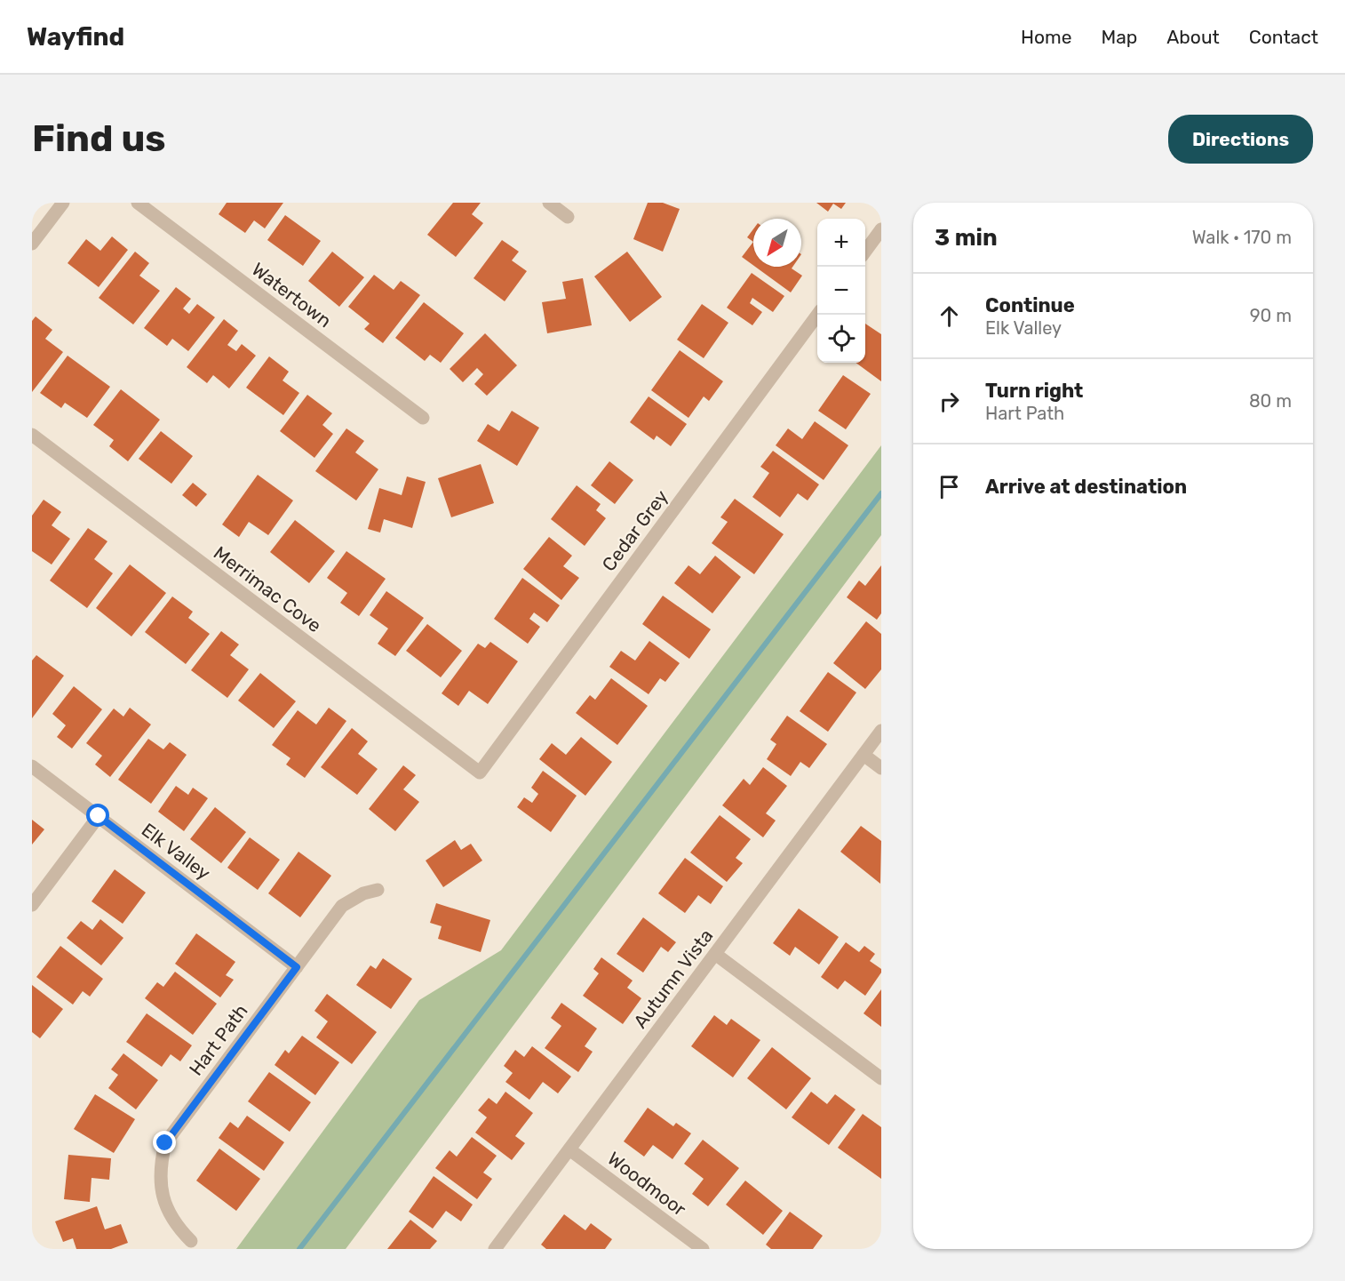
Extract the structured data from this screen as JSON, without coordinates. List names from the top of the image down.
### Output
{
  "streets": {
    "street": [
      "Watertown",
      "Cedar Grey",
      "Merrimac Cove",
      "Elk Valley",
      "Autumn Vista",
      "Hart Path",
      "Woodmoor"
    ]
  },
  "crossings": [
    ["Cedar Grey", "Merrimac Cove"],
    ["Elk Valley", "Hart Path"],
    ["Autumn Vista", "Woodmoor"]
  ],
  "north": "bottom left",
  "page": {
    "header": "Wayfind",
    "nav": [
      "Home",
      "Map",
      "About",
      "Contact"
    ],
    "buttons": "Directions",
    "title": "Find us",
    "heading": ["3 min", "Walk · 170 m"],
    "map_buttons": ["+", "−"],
    "list": [
      ["Continue", "Elk Valley", "90 m"],
      ["Turn right", "Hart Path", "80 m"],
      "Arrive at destination"
    ]
  }
}
